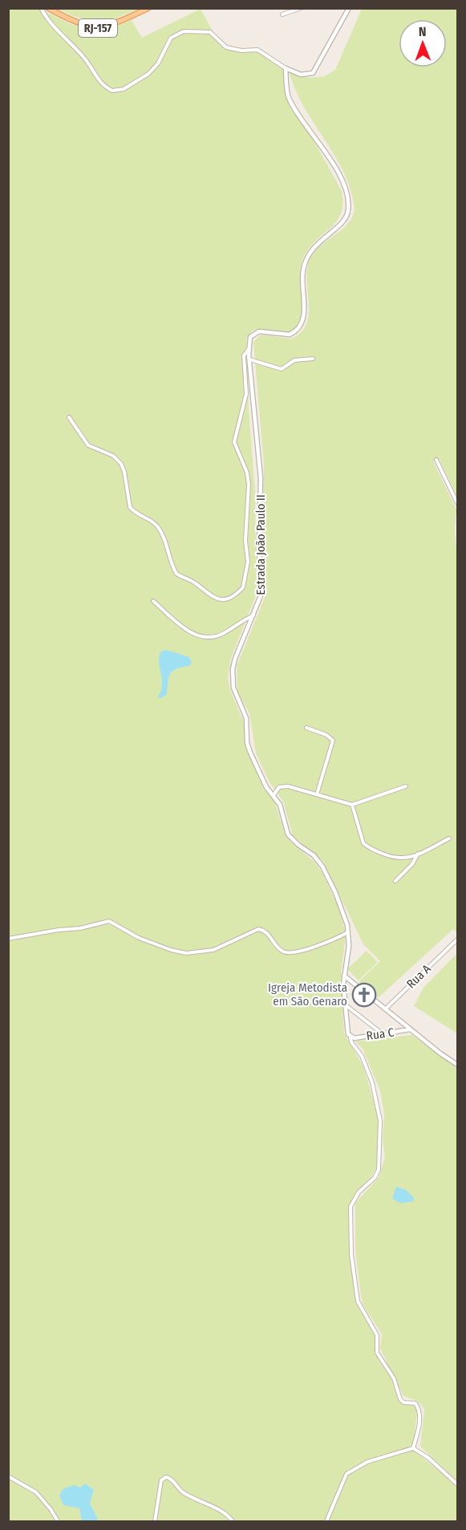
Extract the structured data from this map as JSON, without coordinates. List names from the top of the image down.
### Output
{
  "streets": {
    "main road": ["RJ-157"],
    "street": ["Estrada João Paulo II", "Rua A", "Rua C"]
  },
  "crossings": [
    ["Estrada João Paulo II", "Rua C"]
  ],
  "places": {
    "church": ["Igreja Metodista em São Genaro"]
  },
  "north": "top"
}
